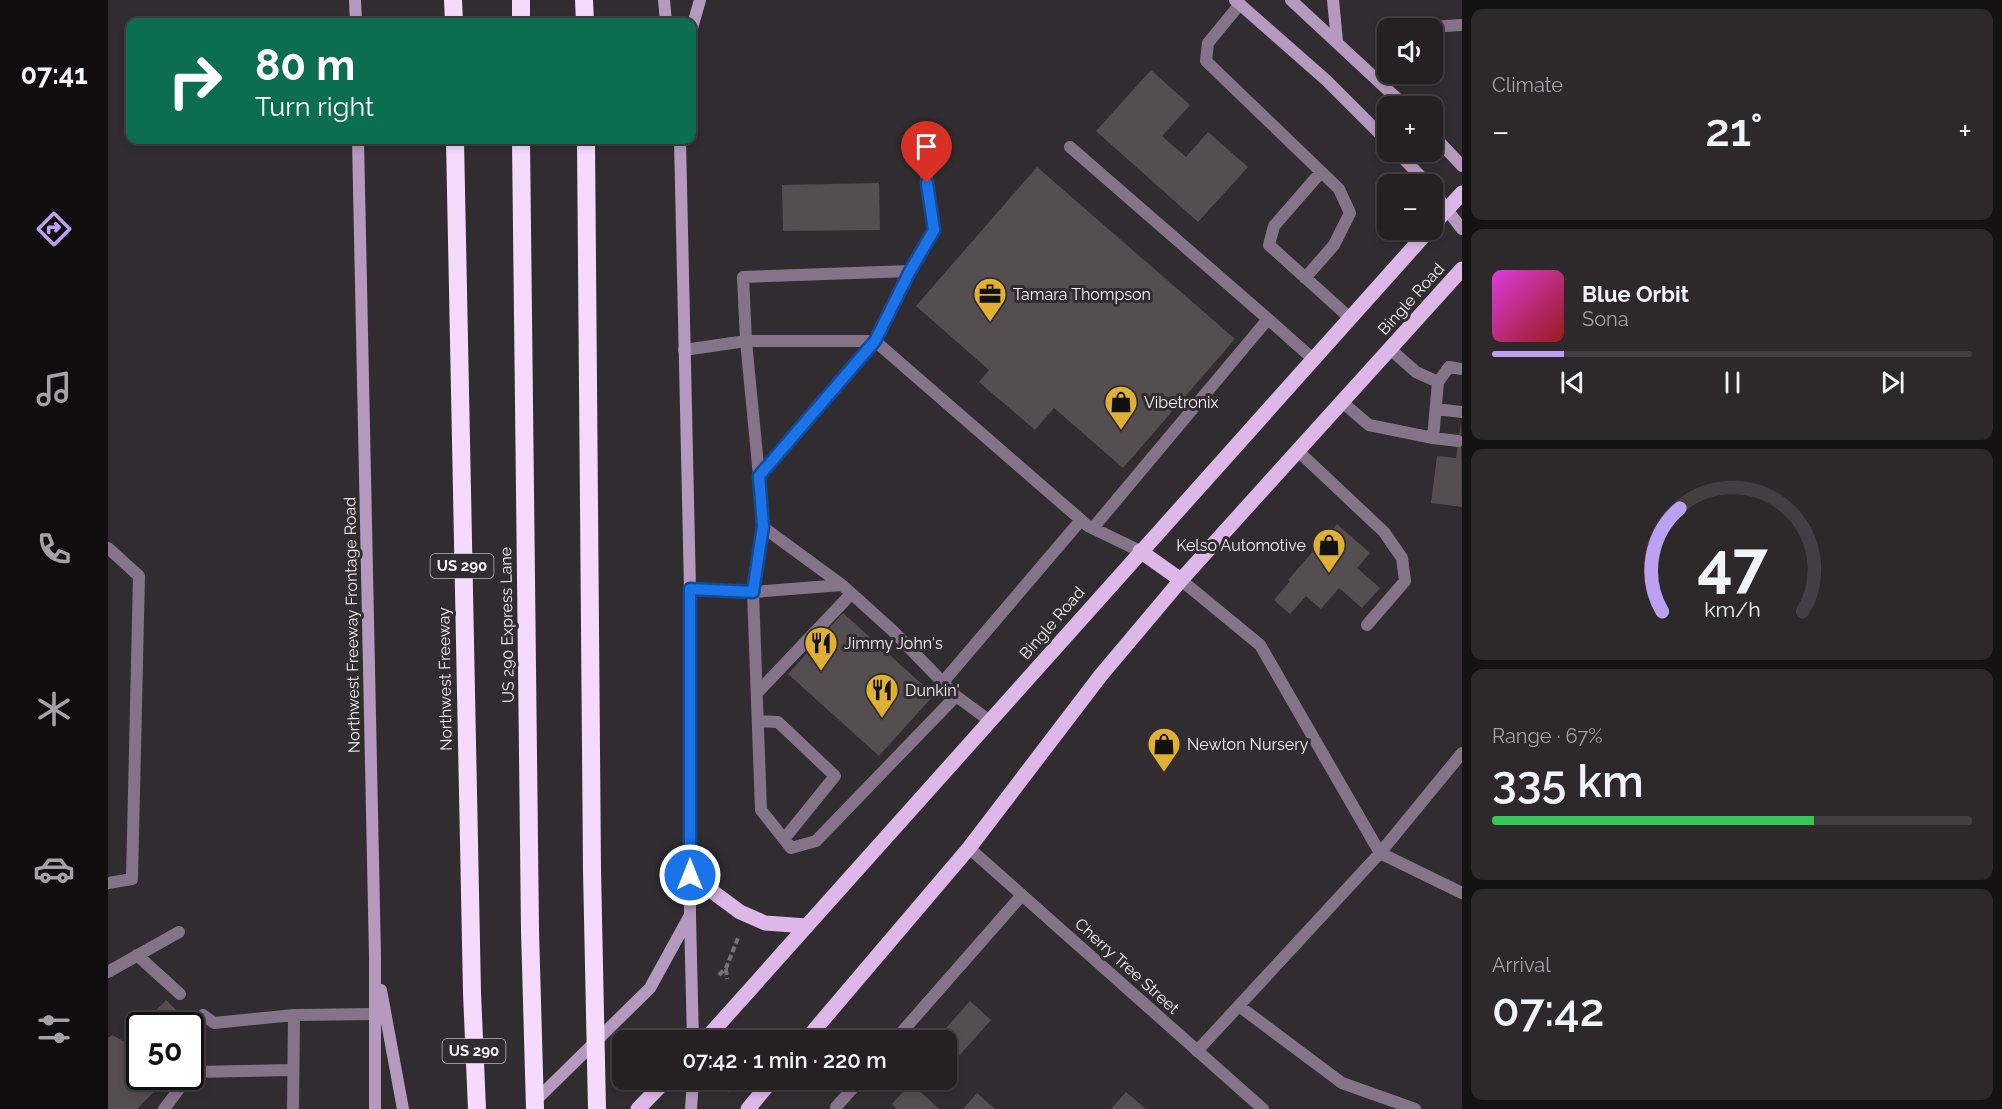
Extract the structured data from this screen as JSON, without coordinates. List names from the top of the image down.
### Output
{
  "streets": {
    "highway": ["US 290", "US 290 Express Lane", "Northwest Freeway"],
    "main road": ["Bingle Road", "Northwest Freeway Frontage Road"],
    "street": ["Cherry Tree Street"]
  },
  "crossings": [
    ["Bingle Road", "Cherry Tree Street"]
  ],
  "places": {
    "office": ["Tamara Thompson"],
    "shop": ["Vibetronix", "Kelso Automotive", "Newton Nursery"],
    "restaurant": ["Jimmy John's", "Dunkin'"]
  },
  "page": {
    "tabs": "07:41",
    "tile": [
      "Climate",
      ["Range · 67%", "335 km"],
      ["Arrival", "07:42"]
    ],
    "map_buttons": ["+", "−"],
    "turn": ["80 m", "Turn right"],
    "heat": ["−", "21°", "+"],
    "song": ["Blue Orbit", "Sona"],
    "limit": "50",
    "trip": "07:42 · 1 min · 220 m",
    "gauge": ["47", "km/h"]
  }
}
